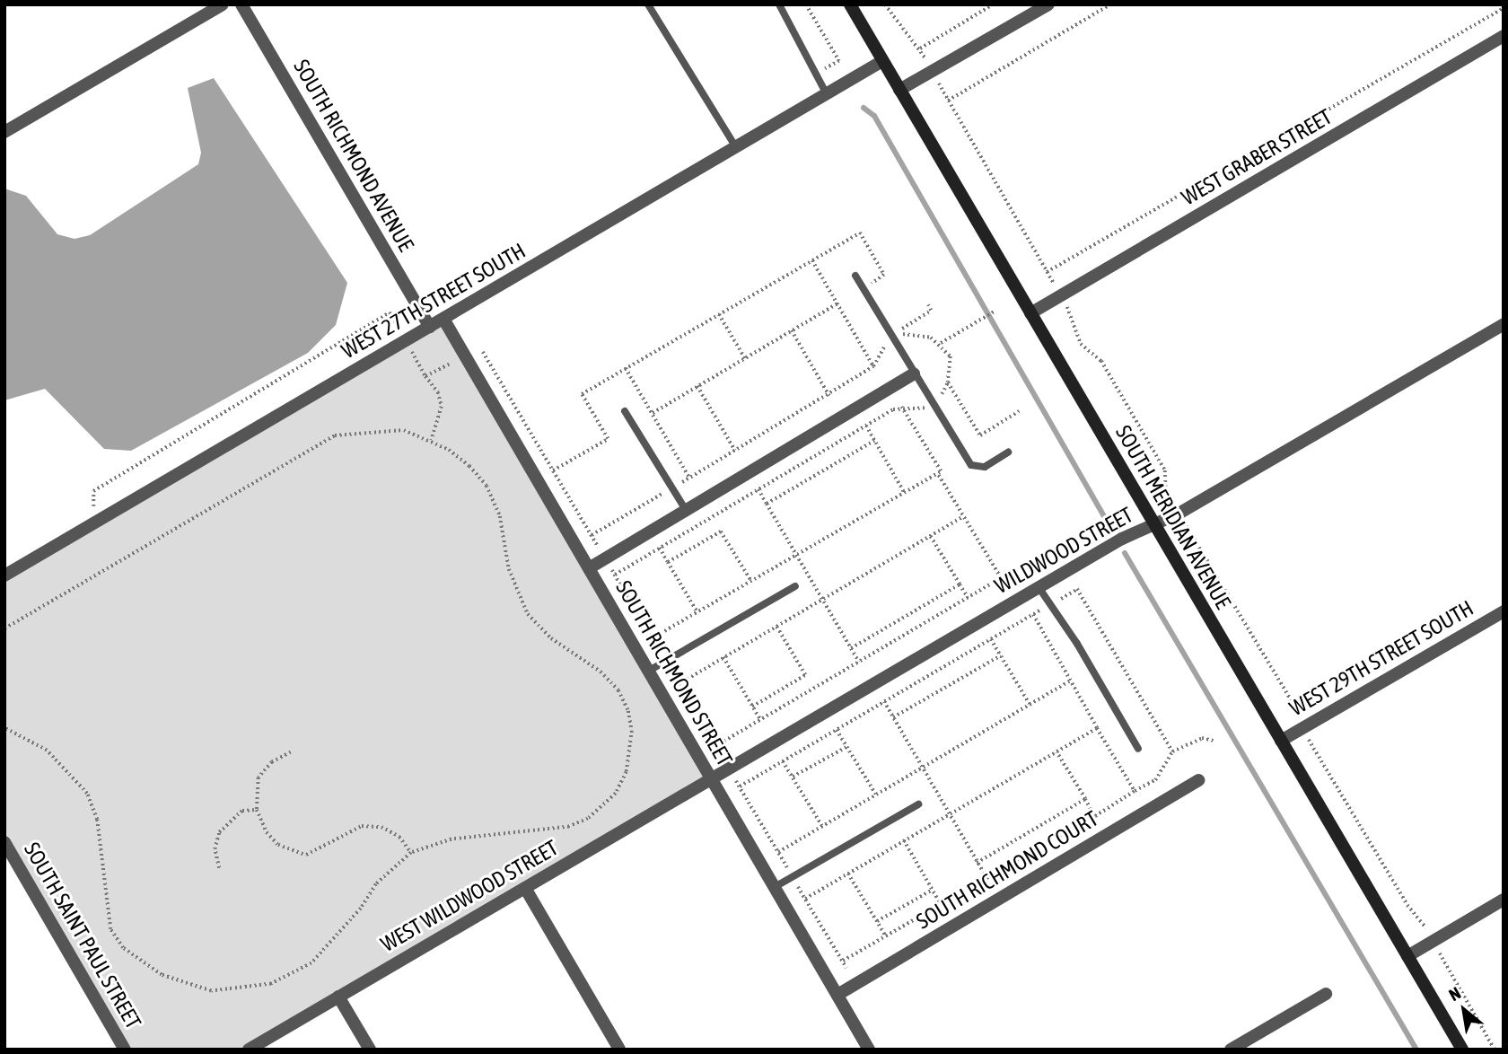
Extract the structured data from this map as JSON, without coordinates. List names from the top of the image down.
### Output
{
  "streets": {
    "main road": ["SOUTH MERIDIAN AVENUE"],
    "street": [
      "SOUTH RICHMOND AVENUE",
      "WEST GRABER STREET",
      "WEST 27TH STREET SOUTH",
      "WILDWOOD STREET",
      "WEST 29TH STREET SOUTH",
      "SOUTH RICHMOND STREET",
      "SOUTH RICHMOND COURT",
      "WEST WILDWOOD STREET",
      "SOUTH SAINT PAUL STREET"
    ]
  },
  "crossings": [
    ["SOUTH RICHMOND AVENUE", "WEST 27TH STREET SOUTH"],
    ["WEST GRABER STREET", "SOUTH MERIDIAN AVENUE"],
    ["WEST 27TH STREET SOUTH", "SOUTH MERIDIAN AVENUE"],
    ["WEST 27TH STREET SOUTH", "SOUTH RICHMOND STREET"],
    ["SOUTH MERIDIAN AVENUE", "WILDWOOD STREET"],
    ["SOUTH MERIDIAN AVENUE", "WEST 29TH STREET SOUTH"],
    ["WILDWOOD STREET", "SOUTH RICHMOND STREET"],
    ["WILDWOOD STREET", "WEST WILDWOOD STREET"],
    ["SOUTH RICHMOND STREET", "SOUTH RICHMOND COURT"],
    ["SOUTH RICHMOND STREET", "WEST WILDWOOD STREET"]
  ],
  "north": "top left"
}
